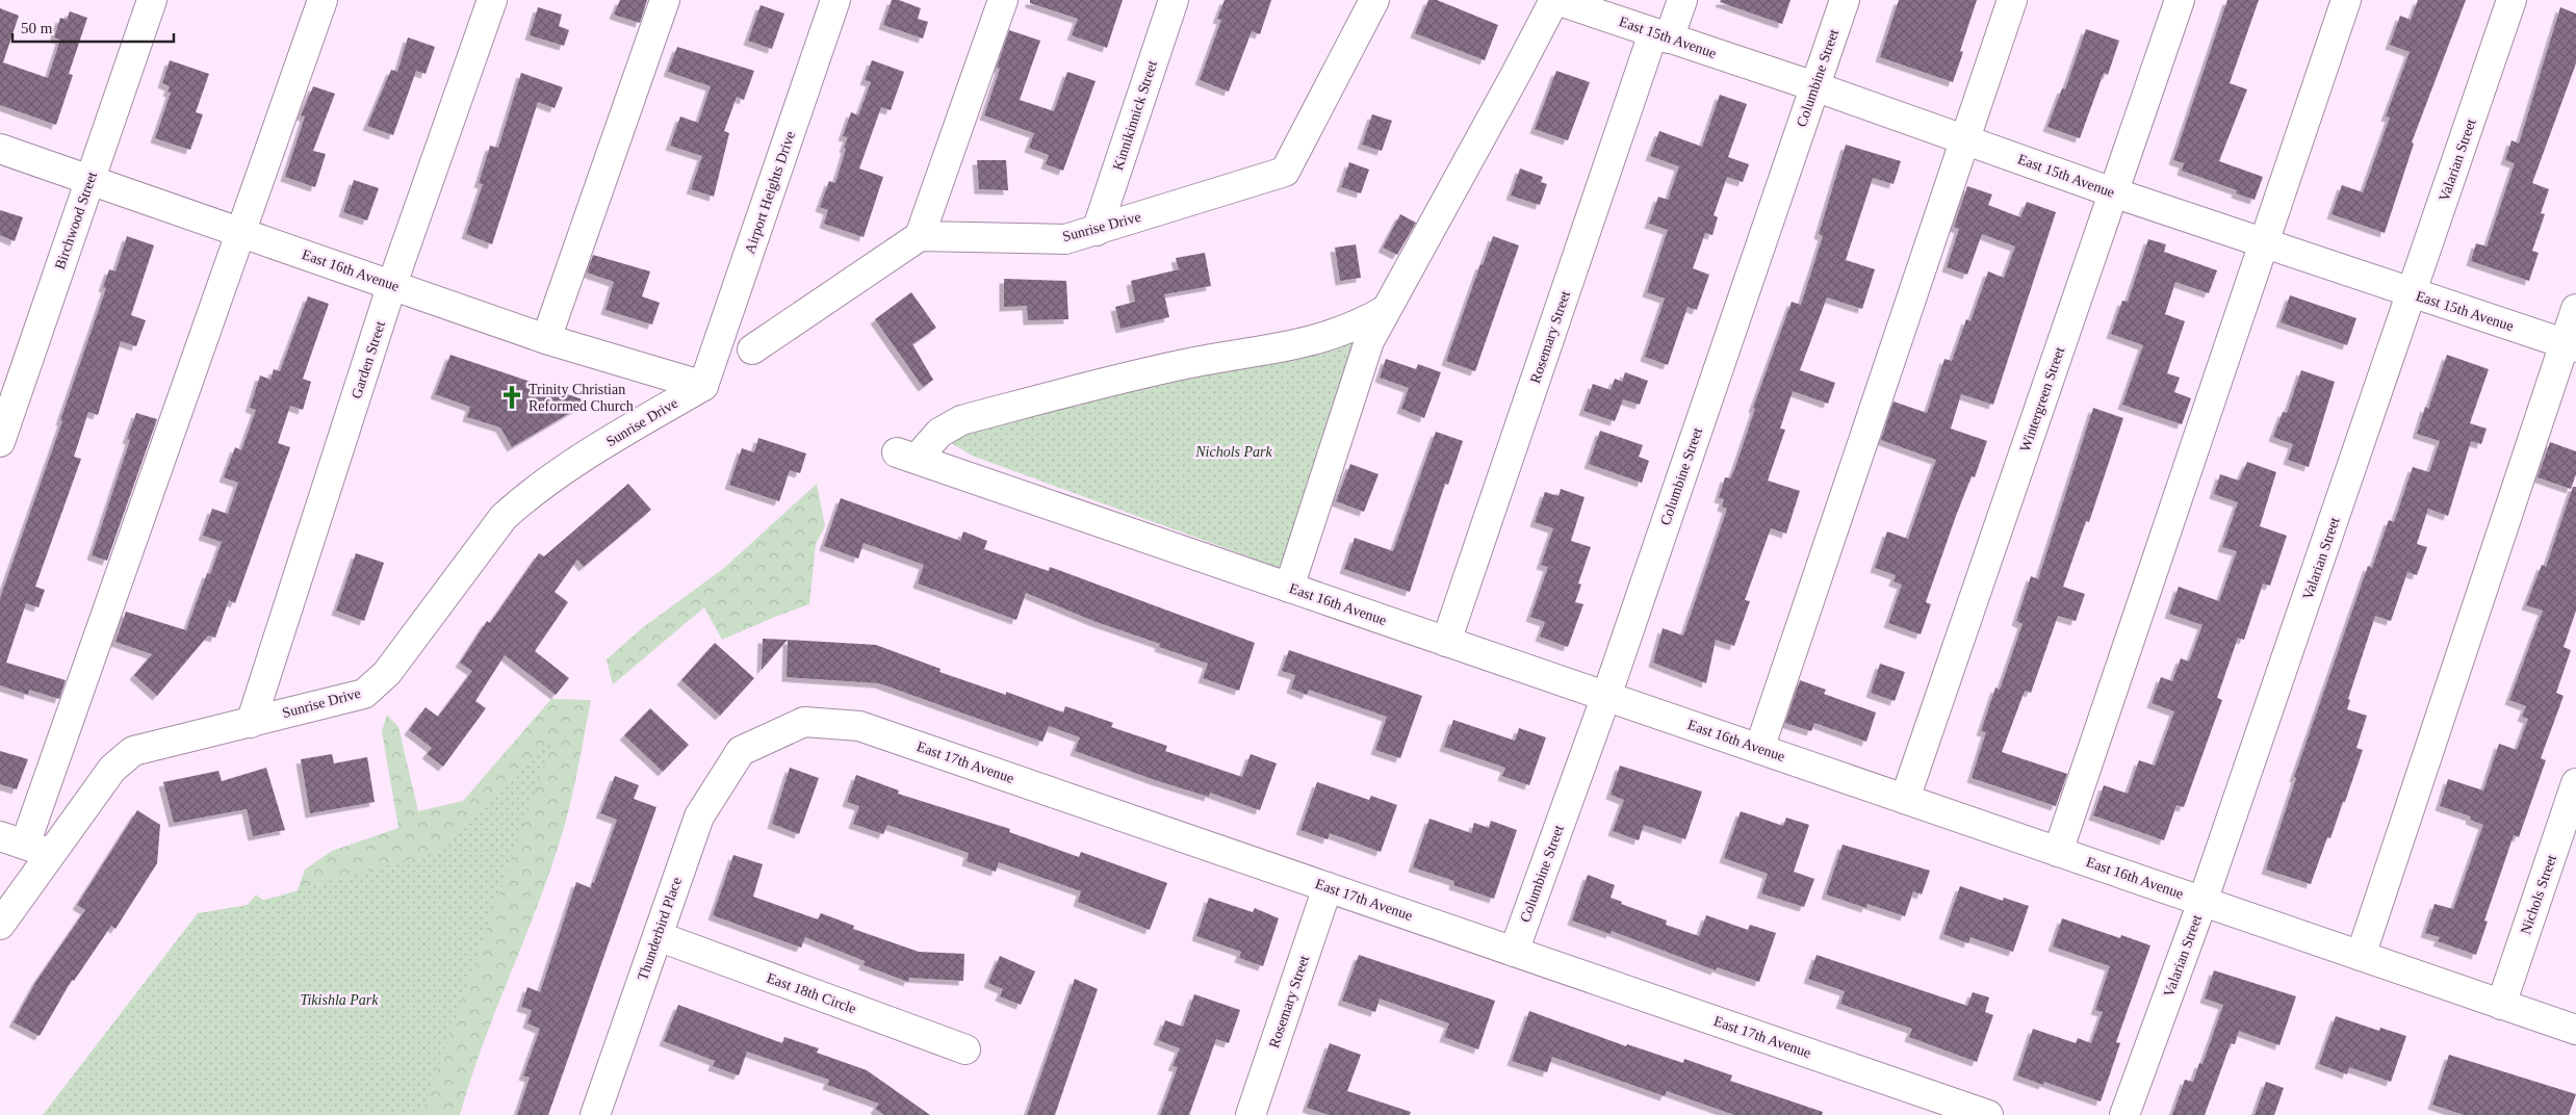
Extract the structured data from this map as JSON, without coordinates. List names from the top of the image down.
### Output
{
  "streets": {
    "street": [
      "East 15th Avenue",
      "Columbine Street",
      "Kinnikinnick Street",
      "Valarian Street",
      "Airport Heights Drive",
      "Birchwood Street",
      "Sunrise Drive",
      "East 16th Avenue",
      "Rosemary Street",
      "Garden Street",
      "Wintergreen Street",
      "East 17th Avenue",
      "Nichols Street",
      "Thunderbird Place",
      "East 18th Circle"
    ]
  },
  "crossings": [
    ["East 15th Avenue", "Columbine Street"],
    ["East 15th Avenue", "Valarian Street"],
    ["East 15th Avenue", "Rosemary Street"],
    ["East 15th Avenue", "Wintergreen Street"],
    ["Columbine Street", "East 16th Avenue"],
    ["Columbine Street", "East 17th Avenue"],
    ["Kinnikinnick Street", "Sunrise Drive"],
    ["Valarian Street", "East 16th Avenue"],
    ["Airport Heights Drive", "Sunrise Drive"],
    ["Airport Heights Drive", "East 16th Avenue"],
    ["Birchwood Street", "East 16th Avenue"],
    ["Sunrise Drive", "East 16th Avenue"],
    ["Sunrise Drive", "Garden Street"],
    ["East 16th Avenue", "Rosemary Street"],
    ["East 16th Avenue", "Garden Street"],
    ["East 16th Avenue", "Wintergreen Street"],
    ["East 16th Avenue", "Nichols Street"],
    ["Rosemary Street", "East 17th Avenue"],
    ["East 17th Avenue", "Thunderbird Place"],
    ["Thunderbird Place", "East 18th Circle"]
  ],
  "parks": ["Nichols Park", "Tikishla Park"],
  "places": {
    "church": ["Trinity Christian Reformed Church"]
  },
  "scale_bar": "50 m"
}
